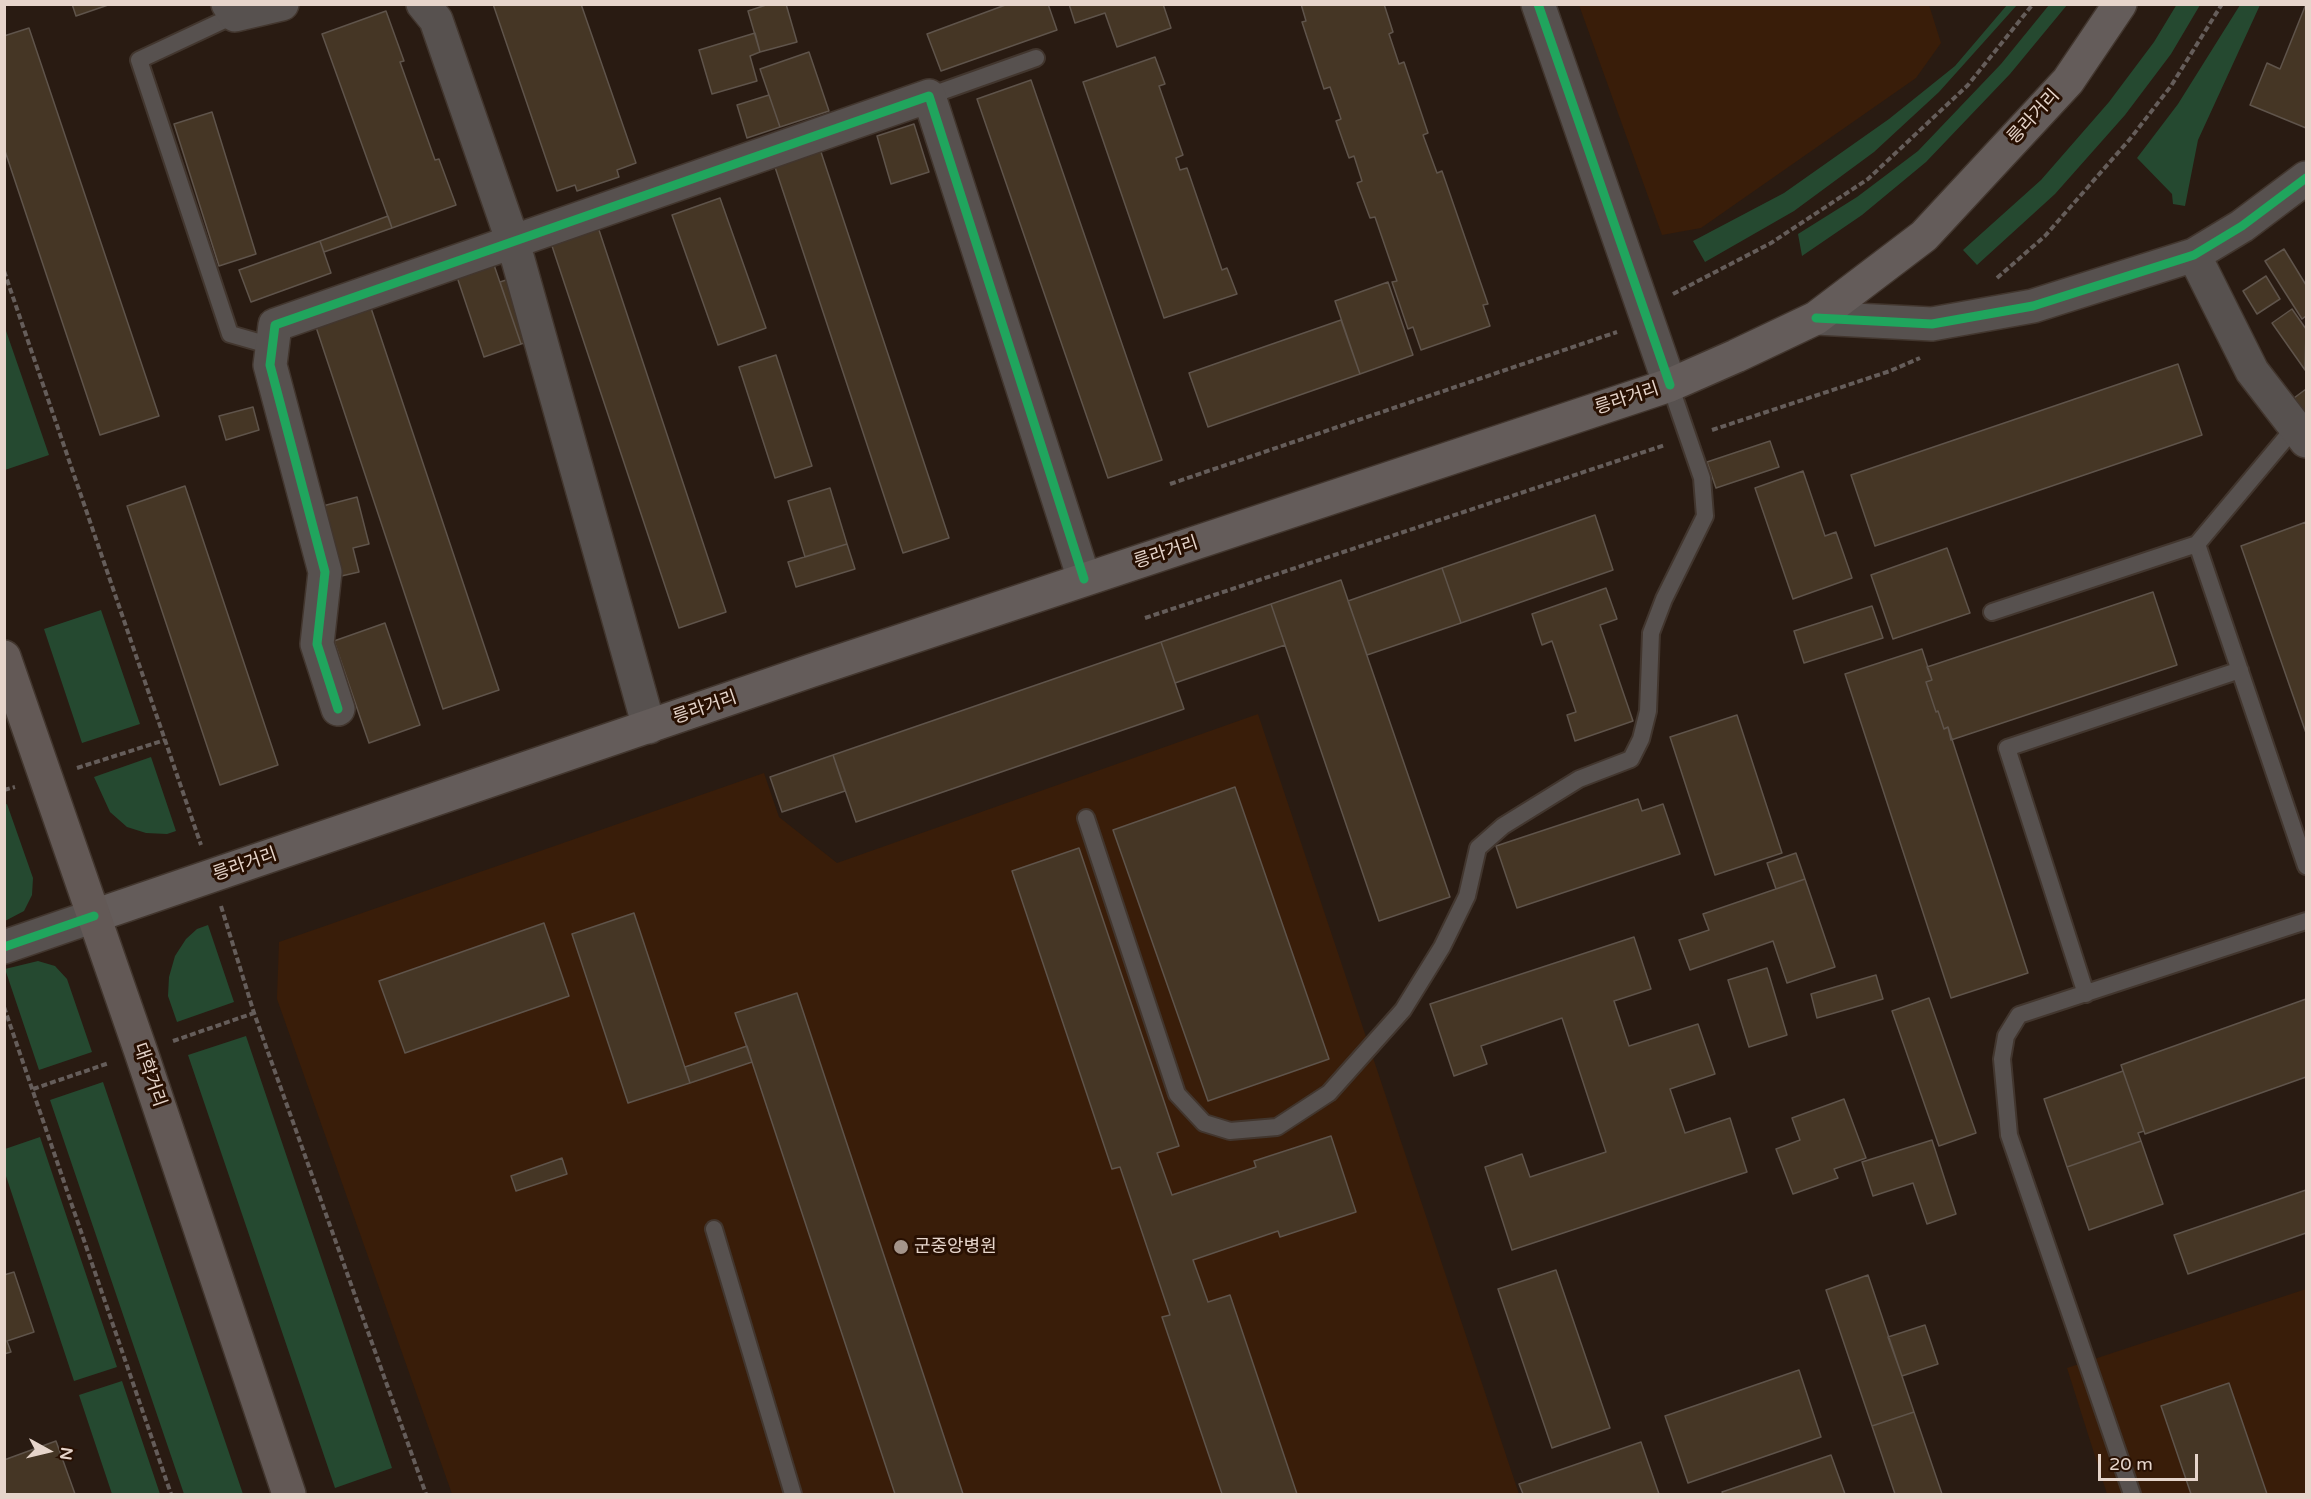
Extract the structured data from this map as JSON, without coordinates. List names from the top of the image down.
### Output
{
  "streets": {
    "main road": ["릉라거리", "대학거리"]
  },
  "crossings": [
    ["릉라거리", "대학거리"]
  ],
  "places": ["군중앙병원"],
  "scale_bar": "20 m",
  "north": "right"
}
